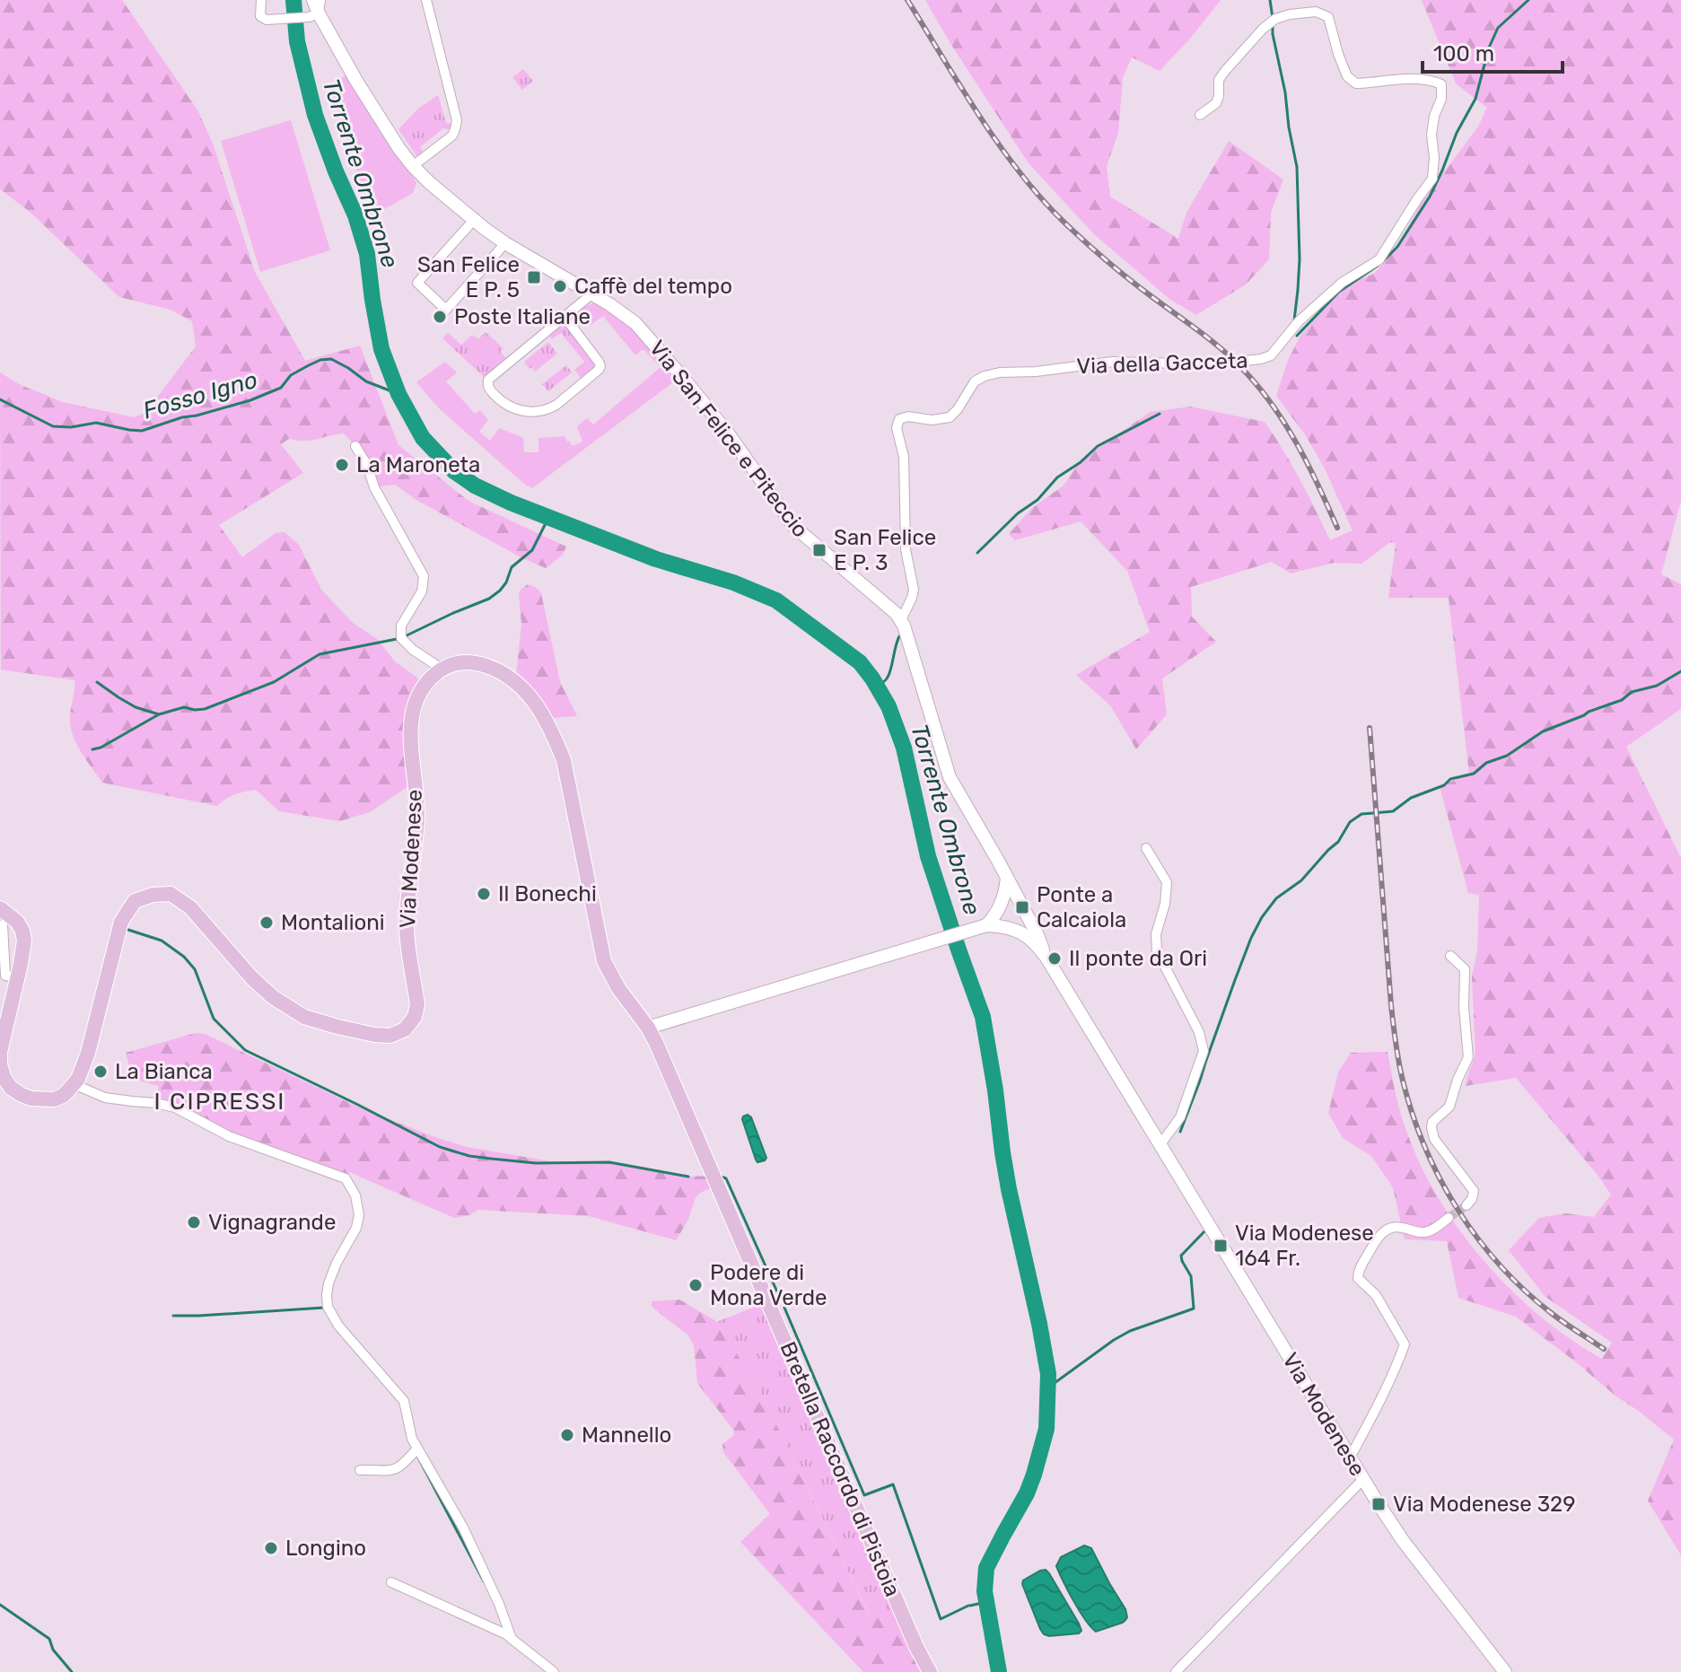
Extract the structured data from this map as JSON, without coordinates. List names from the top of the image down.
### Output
{
  "streets": {
    "main road": ["Via Modenese", "Bretella Raccordo di Pistoia"],
    "street": ["Via della Gacceta", "Via San Felice e Piteccio"]
  },
  "crossings": [
    ["Via della Gacceta", "Via San Felice e Piteccio"],
    ["Via San Felice e Piteccio", "Via Modenese"]
  ],
  "districts": ["I CIPRESSI"],
  "water": ["Torrente Ombrone", "Fosso Igno"],
  "places": {
    "transit": [
      "San Felice E P. 5",
      "San Felice E P. 3",
      "Ponte a Calcaiola",
      "Via Modenese 164 Fr.",
      "Via Modenese 329"
    ],
    "other": [
      "Caffè del tempo",
      "Poste Italiane",
      "La Maroneta",
      "Il Bonechi",
      "Montalioni",
      "Il ponte da Ori",
      "La Bianca",
      "Vignagrande",
      "Podere di Mona Verde",
      "Mannello",
      "Longino"
    ]
  },
  "scale_bar": "100 m"
}
